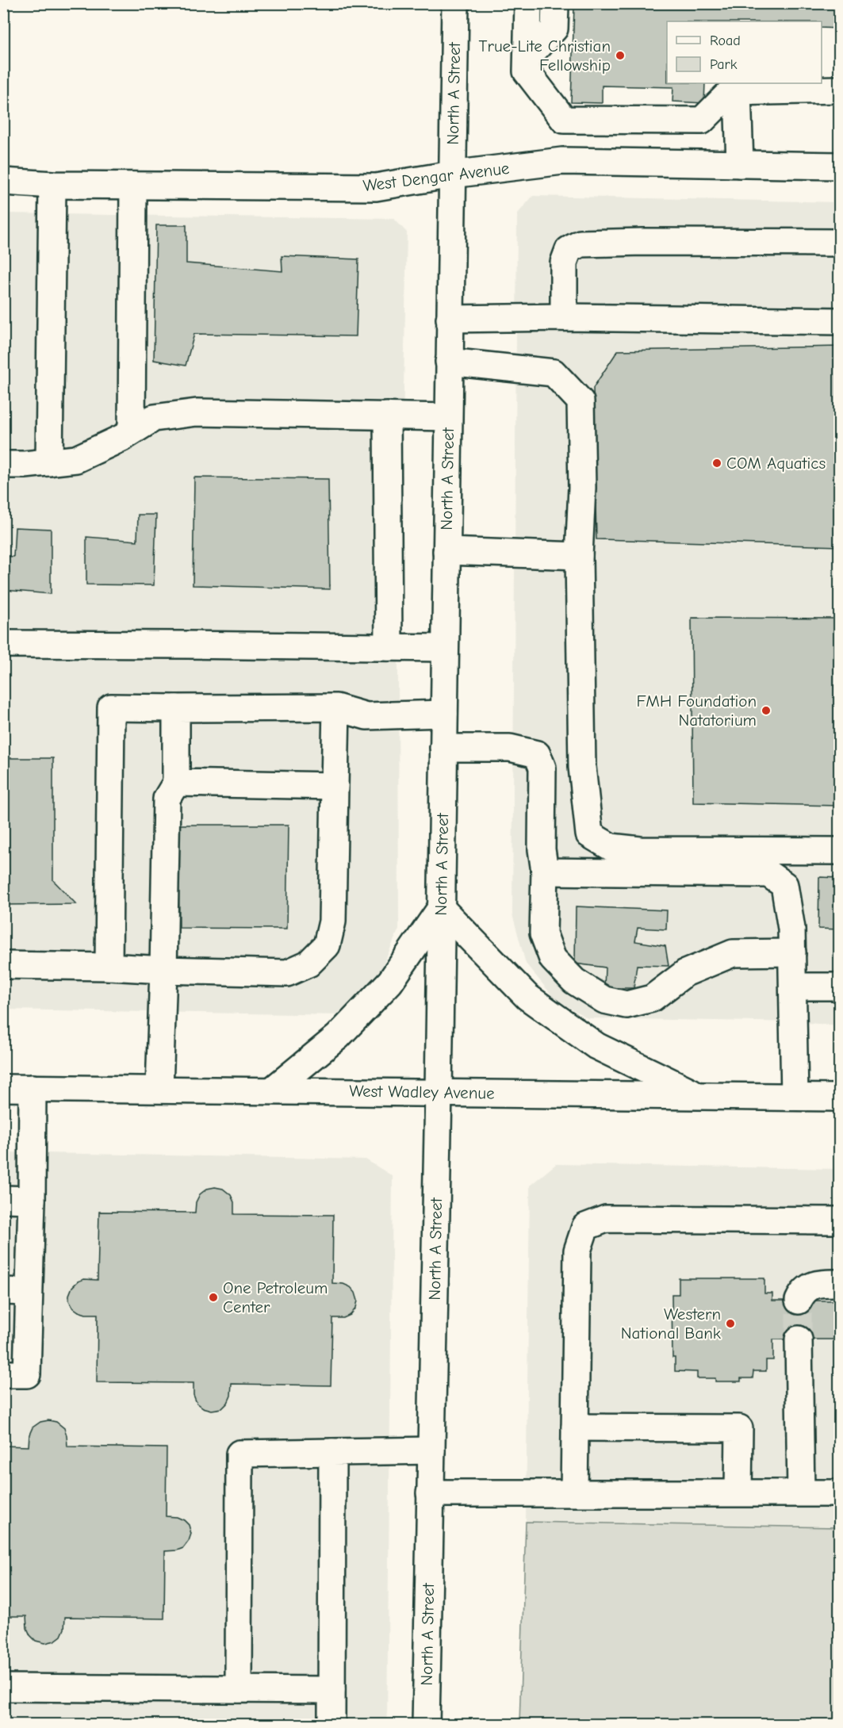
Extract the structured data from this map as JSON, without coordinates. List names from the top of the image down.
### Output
{
  "streets": {
    "main road": ["North A Street", "West Dengar Avenue", "West Wadley Avenue"]
  },
  "crossings": [
    ["North A Street", "West Dengar Avenue"],
    ["North A Street", "West Wadley Avenue"]
  ],
  "places": [
    "True-Lite Christian Fellowship",
    "COM Aquatics",
    "FMH Foundation Natatorium",
    "One Petroleum Center",
    "Western National Bank"
  ],
  "legend": ["Road", "Park"]
}
